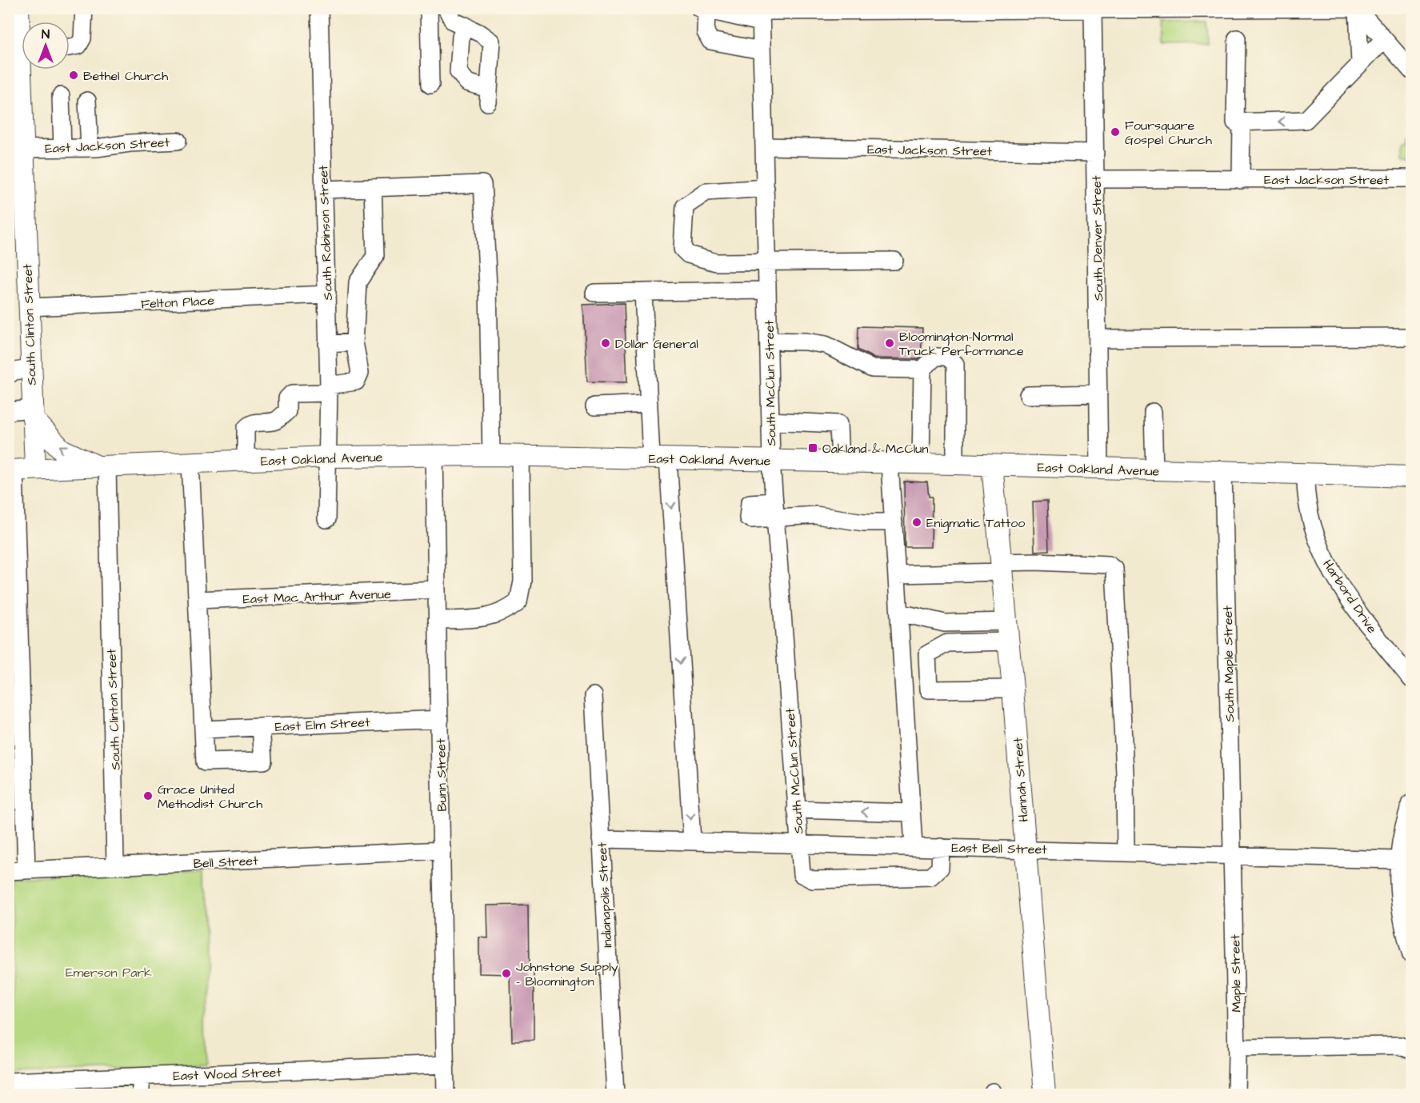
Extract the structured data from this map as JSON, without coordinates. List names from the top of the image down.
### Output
{
  "streets": {
    "main road": ["South Clinton Street", "East Oakland Avenue", "Hannah Street"],
    "street": [
      "East Jackson Street",
      "South Robinson Street",
      "South Denver Street",
      "Felton Place",
      "South McClun Street",
      "East Mac Arthur Avenue",
      "Harbord Drive",
      "South Maple Street",
      "East Elm Street",
      "Bunn Street",
      "East Bell Street",
      "Bell Street",
      "Indianapolis Street",
      "Maple Street",
      "East Wood Street"
    ]
  },
  "crossings": [
    ["East Jackson Street", "South Denver Street"],
    ["East Jackson Street", "South Clinton Street"],
    ["East Jackson Street", "South McClun Street"],
    ["South Robinson Street", "Felton Place"],
    ["South Robinson Street", "East Oakland Avenue"],
    ["South Denver Street", "East Oakland Avenue"],
    ["Felton Place", "South Clinton Street"],
    ["South Clinton Street", "East Oakland Avenue"],
    ["South Clinton Street", "Bell Street"],
    ["South McClun Street", "East Oakland Avenue"],
    ["South McClun Street", "East Bell Street"],
    ["East Oakland Avenue", "Harbord Drive"],
    ["East Oakland Avenue", "South Maple Street"],
    ["East Oakland Avenue", "Bunn Street"],
    ["East Oakland Avenue", "Hannah Street"],
    ["East Mac Arthur Avenue", "Bunn Street"],
    ["South Maple Street", "East Bell Street"],
    ["South Maple Street", "Maple Street"],
    ["East Elm Street", "Bunn Street"],
    ["Bunn Street", "Bell Street"],
    ["Bunn Street", "East Wood Street"],
    ["Hannah Street", "East Bell Street"],
    ["East Bell Street", "Indianapolis Street"],
    ["East Bell Street", "Maple Street"]
  ],
  "parks": ["Emerson Park"],
  "places": {
    "other": [
      "Bethel Church",
      "Foursquare Gospel Church",
      "Dollar General",
      "Bloomington-Normal Truck Performance",
      "Enigmatic Tattoo",
      "Grace United Methodist Church",
      "Johnstone Supply - Bloomington"
    ],
    "transit": ["Oakland & McClun"]
  },
  "north": "top"
}
